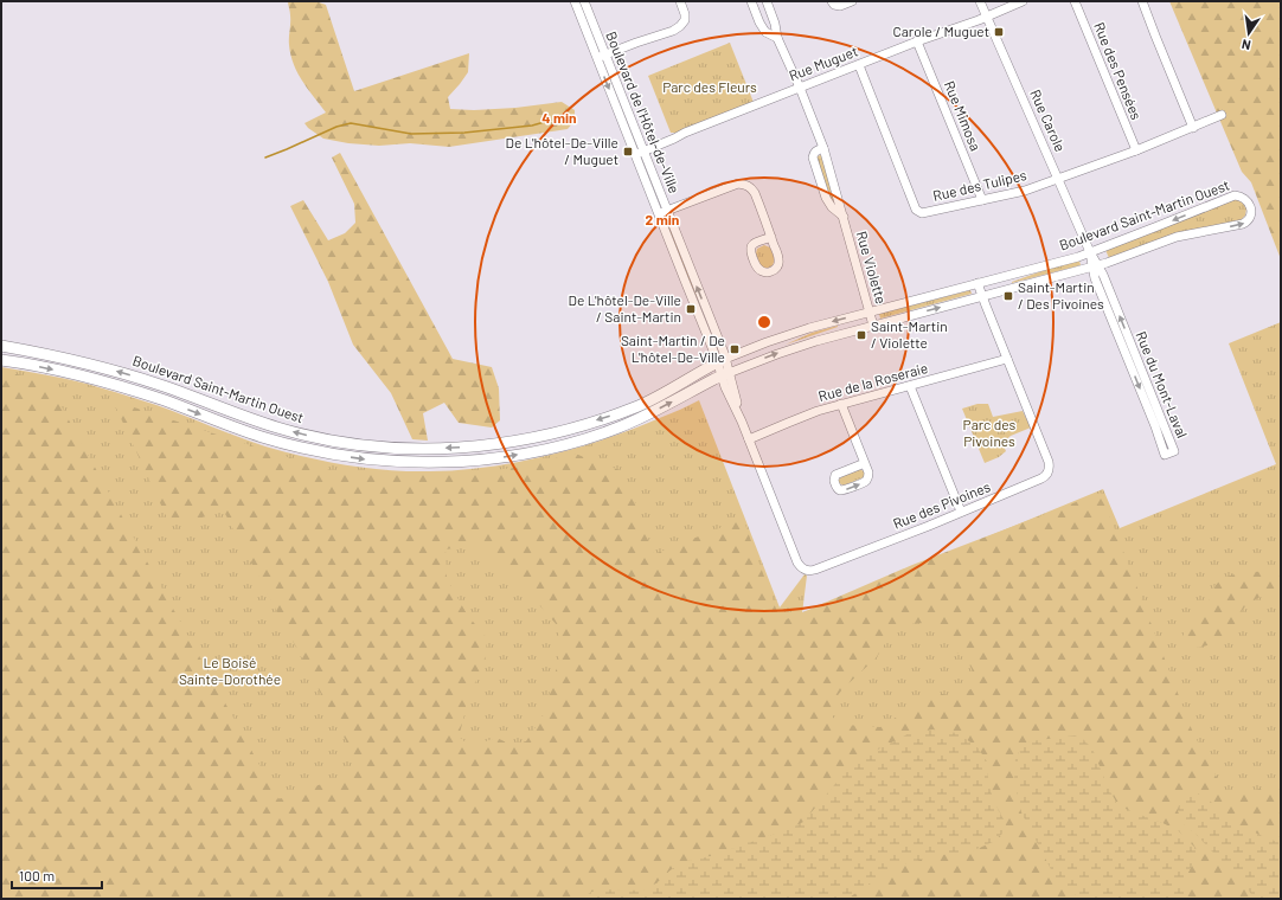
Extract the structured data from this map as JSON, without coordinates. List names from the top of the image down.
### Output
{
  "streets": {
    "main road": ["Boulevard Saint-Martin Ouest"],
    "street": [
      "Rue Muguet",
      "Rue des Pensées",
      "Boulevard de l'Hôtel-de-Ville",
      "Rue Mimosa",
      "Rue Carole",
      "Rue des Tulipes",
      "Rue Violette",
      "Rue de la Roseraie",
      "Rue du Mont-Laval",
      "Rue des Pivoines"
    ]
  },
  "crossings": [
    ["Rue Muguet", "Boulevard de l'Hôtel-de-Ville"],
    ["Rue Muguet", "Rue Mimosa"],
    ["Rue Muguet", "Rue Carole"],
    ["Rue Muguet", "Rue des Tulipes"],
    ["Rue Muguet", "Rue Violette"],
    ["Rue des Pensées", "Rue des Tulipes"],
    ["Boulevard de l'Hôtel-de-Ville", "Boulevard Saint-Martin Ouest"],
    ["Boulevard de l'Hôtel-de-Ville", "Rue des Pivoines"],
    ["Rue Mimosa", "Rue des Tulipes"],
    ["Rue Carole", "Rue des Tulipes"],
    ["Rue Carole", "Boulevard Saint-Martin Ouest"],
    ["Rue Carole", "Rue du Mont-Laval"],
    ["Boulevard Saint-Martin Ouest", "Rue Violette"],
    ["Boulevard Saint-Martin Ouest", "Rue du Mont-Laval"],
    ["Boulevard Saint-Martin Ouest", "Rue des Pivoines"],
    ["Rue de la Roseraie", "Rue des Pivoines"]
  ],
  "parks": ["Parc des Fleurs", "Parc des Pivoines", "Le Boisé Sainte-Dorothée"],
  "places": {
    "transit": [
      "Carole / Muguet",
      "De L'hôtel-De-Ville / Muguet",
      "Saint-Martin / Des Pivoines",
      "De L'hôtel-De-Ville / Saint-Martin",
      "Saint-Martin / Violette",
      "Saint-Martin / De L'hôtel-De-Ville"
    ]
  },
  "scale_bar": "100 m",
  "north": "bottom",
  "rings": ["4 min", "2 min"]
}
